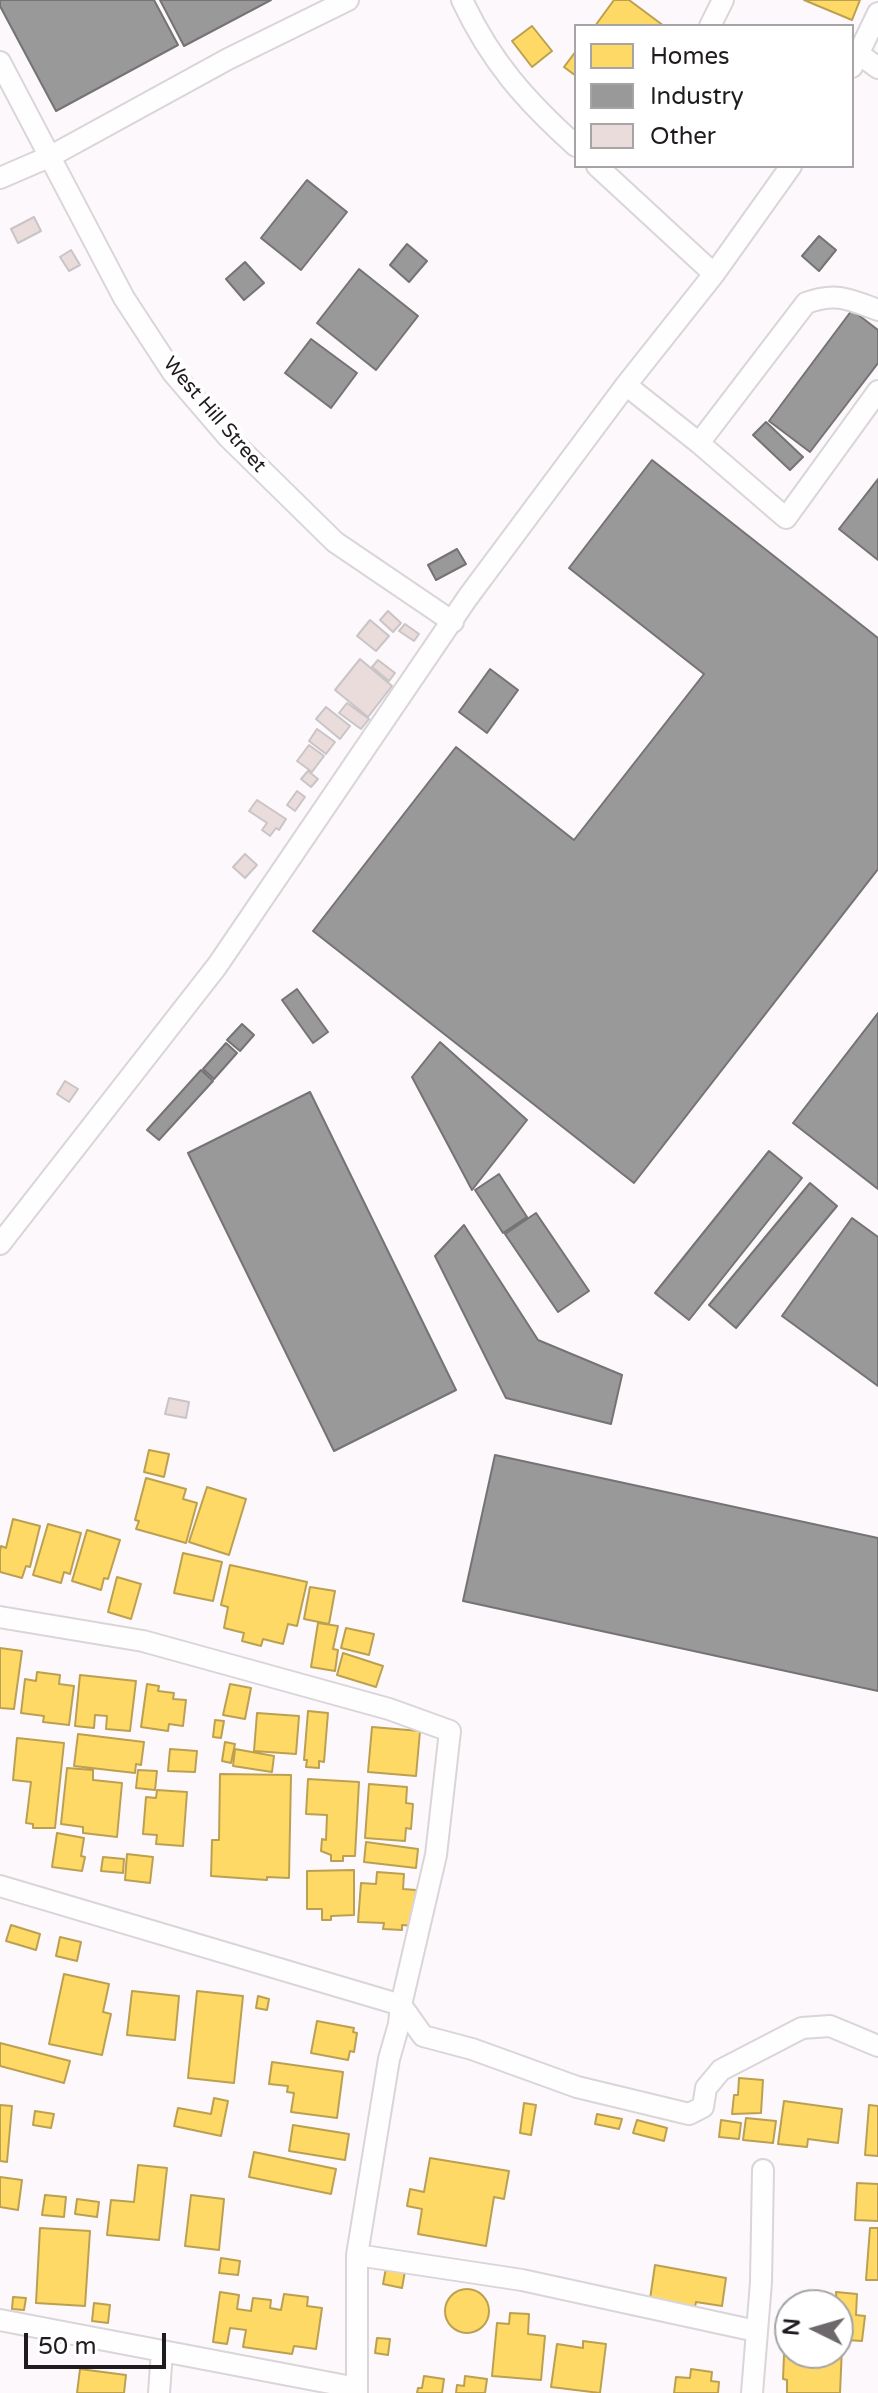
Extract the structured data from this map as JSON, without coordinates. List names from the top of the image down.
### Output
{
  "streets": {
    "street": ["West Hill Street"]
  },
  "legend": ["Homes", "Industry", "Other"],
  "scale_bar": "50 m",
  "north": "left"
}
